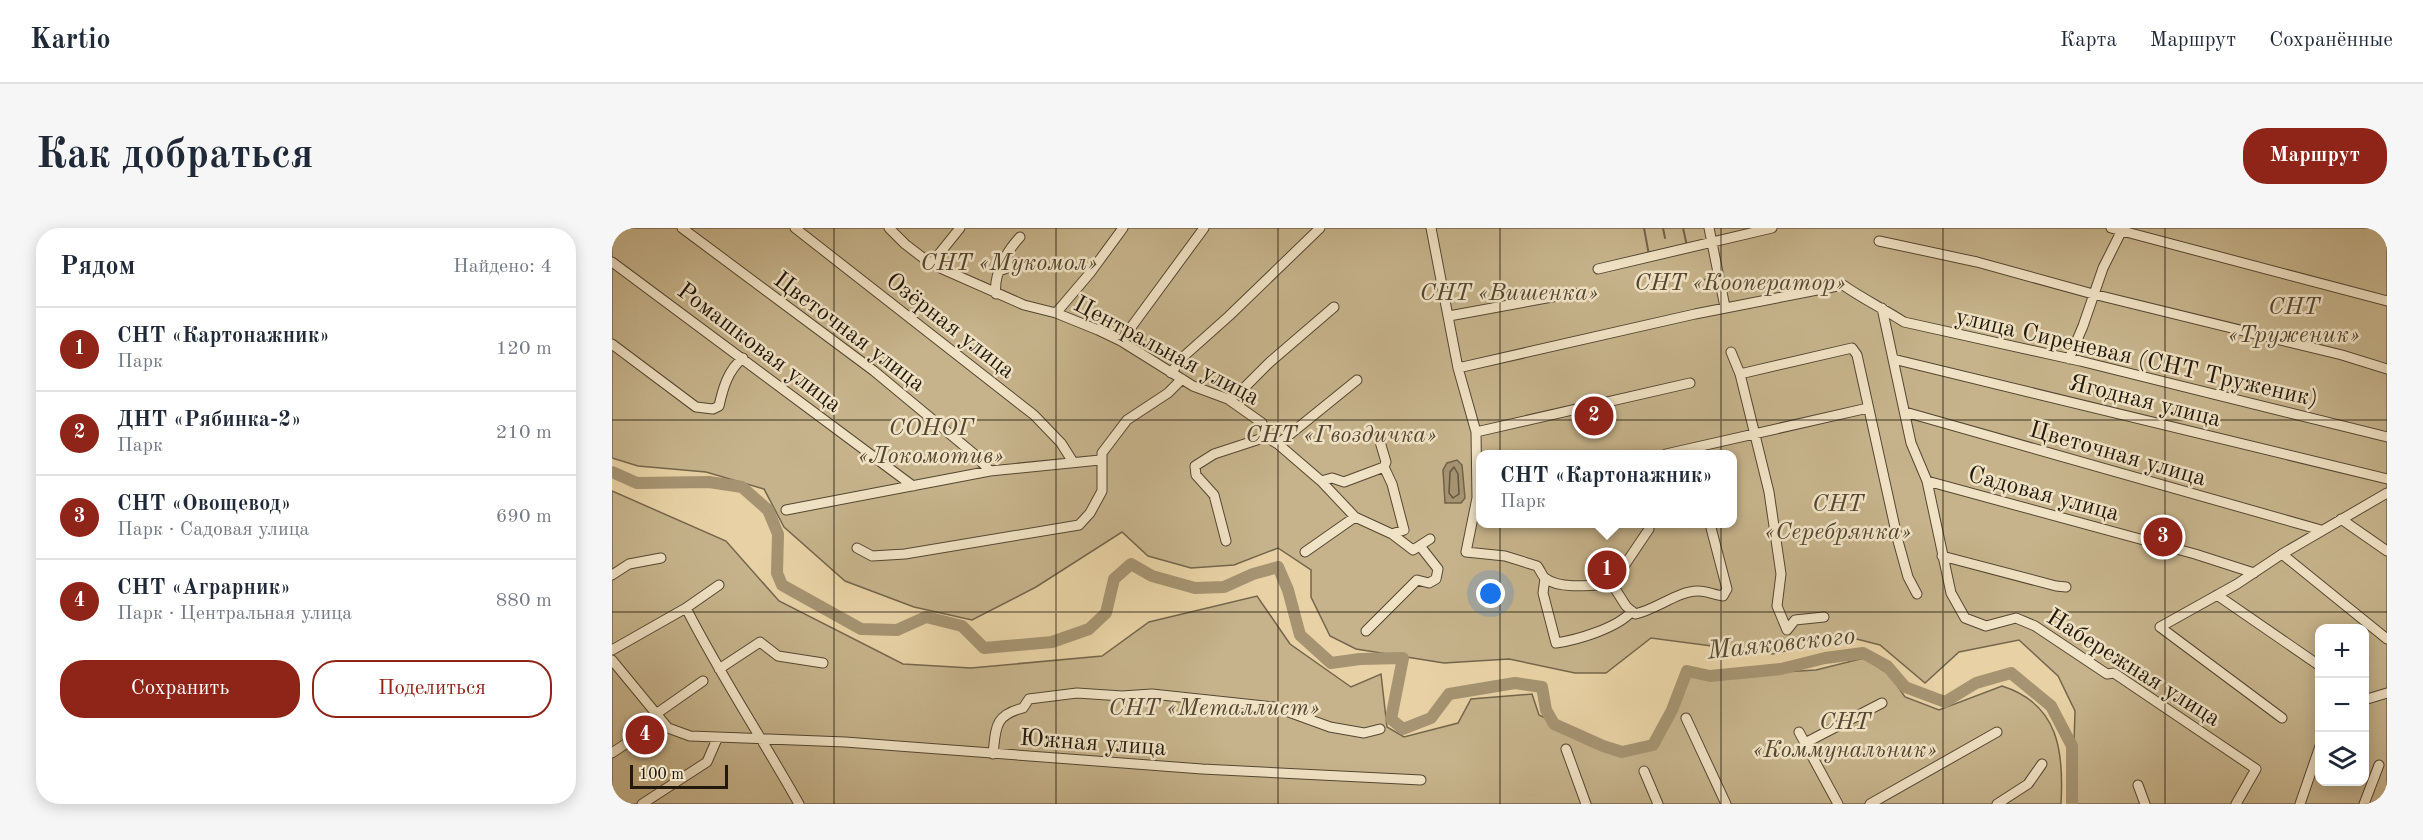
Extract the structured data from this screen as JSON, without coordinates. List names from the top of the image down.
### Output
{
  "streets": {
    "street": [
      "Озёрная улица",
      "Цветочная улица",
      "Ромашковая улица",
      "Центральная улица",
      "улица Сиреневая (СНТ Труженик)",
      "Ягодная улица",
      "Садовая улица",
      "Набережная улица",
      "Южная улица"
    ]
  },
  "water": ["Маяковского"],
  "parks": [
    "СНТ «Мукомол»",
    "СНТ «Кооператор»",
    "СНТ «Вишенка»",
    "СНТ «Труженик»",
    "СОНОГ «Локомотив»",
    "СНТ «Гвоздичка»",
    "СНТ «Серебрянка»",
    "СНТ «Металлист»",
    "СНТ «Коммунальник»"
  ],
  "scale_bar": "100 m",
  "page": {
    "header": "Kartio",
    "nav": ["Карта", "Маршрут", "Сохранённые"],
    "buttons": [
      "Маршрут",
      ["Сохранить", "Поделиться"]
    ],
    "title": "Как добраться",
    "heading": ["Рядом", "Найдено: 4"],
    "list": [
      {
        "mark": "1",
        "name": "СНТ «Картонажник»",
        "note": "Парк",
        "value": "120 m"
      },
      {
        "mark": "2",
        "name": "ДНТ «Рябинка-2»",
        "note": "Парк",
        "value": "210 m"
      },
      {
        "mark": "3",
        "name": "СНТ «Овощевод»",
        "note": "Парк · Садовая улица",
        "value": "690 m"
      },
      {
        "mark": "4",
        "name": "СНТ «Аграрник»",
        "note": "Парк · Центральная улица",
        "value": "880 m"
      }
    ],
    "pins": [
      "2",
      "3",
      "1",
      "4"
    ],
    "popup": ["СНТ «Картонажник»", "Парк"],
    "map_buttons": ["+", "−"],
    "scale": "100 m"
  }
}
